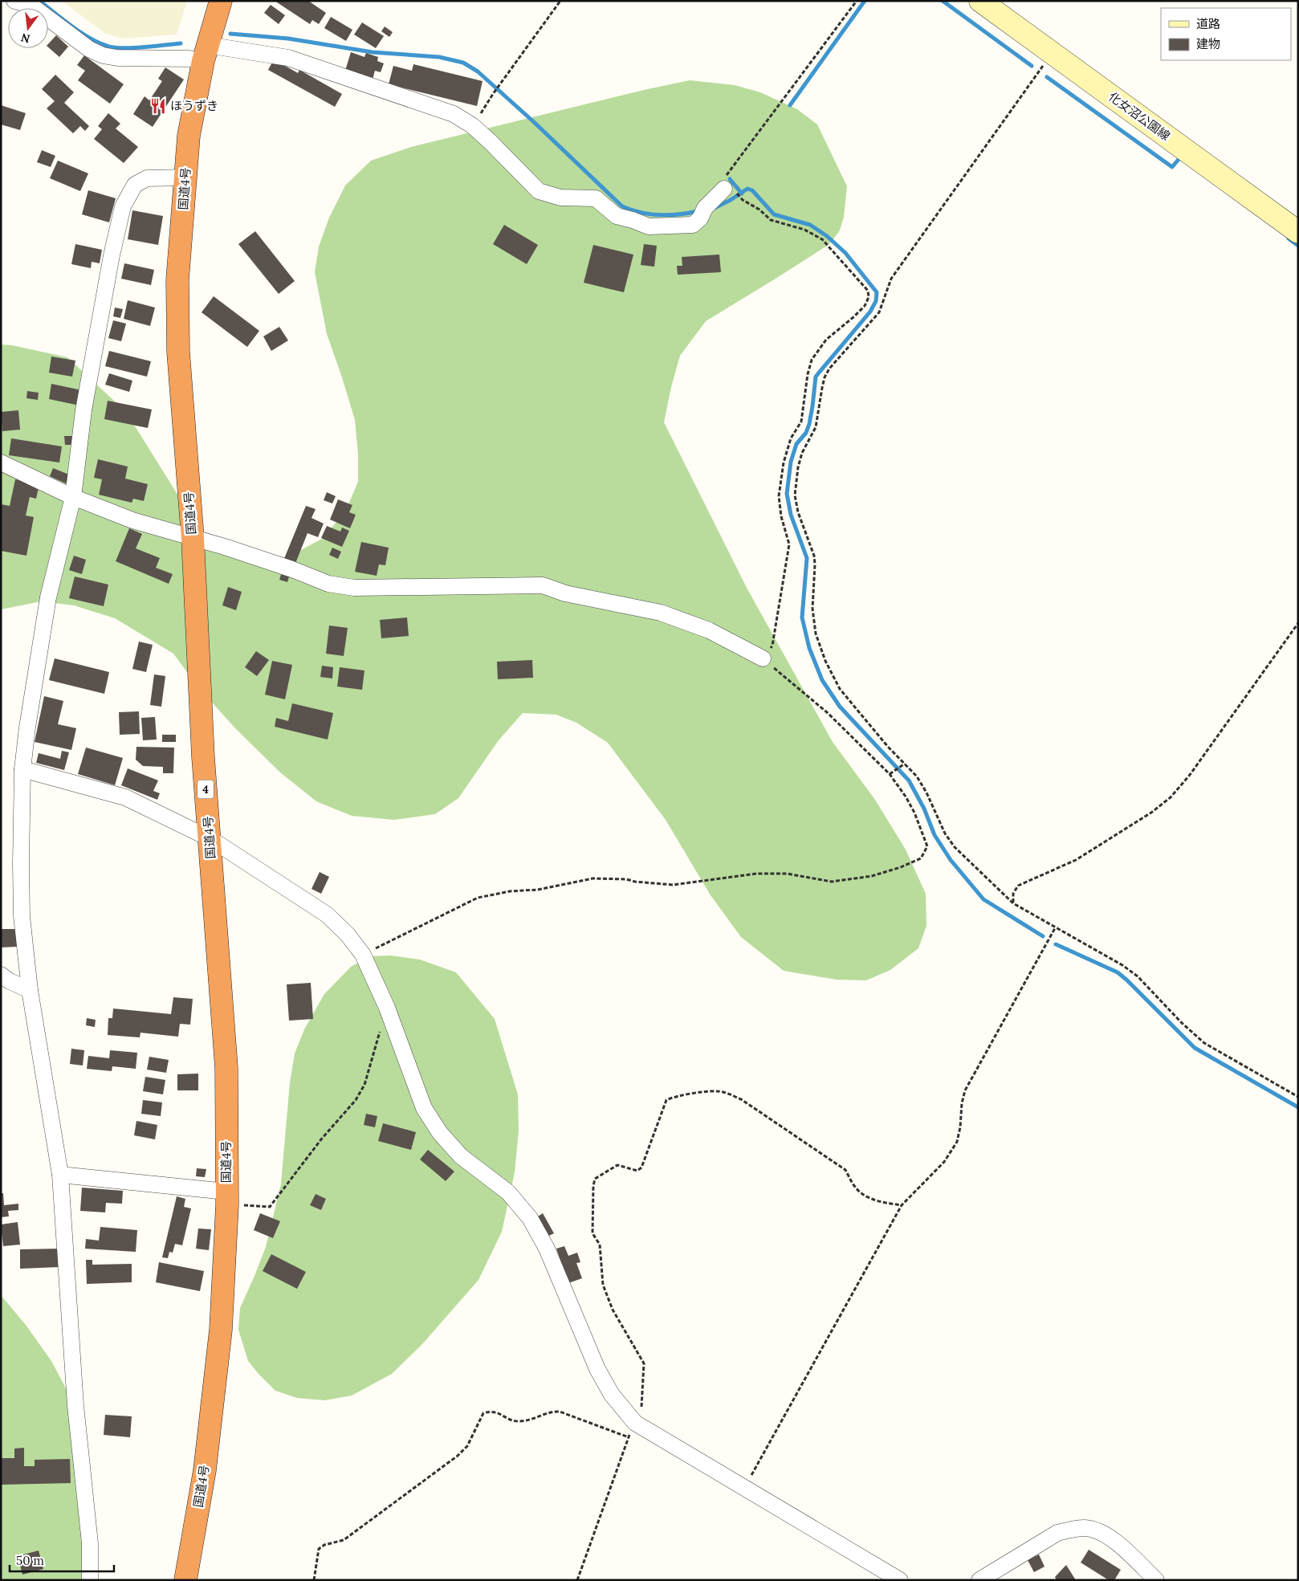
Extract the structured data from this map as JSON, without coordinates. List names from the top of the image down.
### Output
{
  "streets": {
    "highway": ["国道4号", "4"],
    "main road": ["化女沼公園線"]
  },
  "places": {
    "restaurant": ["ほうずき"]
  },
  "legend": ["道路", "建物"],
  "scale_bar": "50 m",
  "north": "bottom"
}
